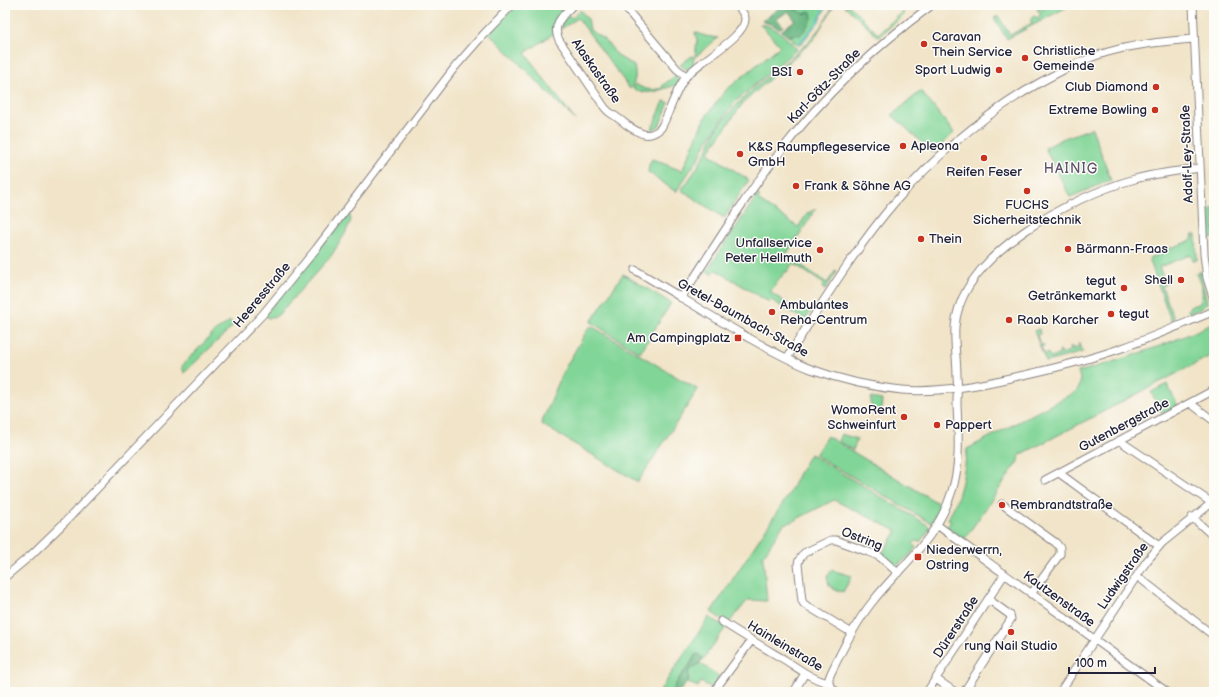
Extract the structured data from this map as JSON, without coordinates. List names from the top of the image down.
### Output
{
  "streets": {
    "street": [
      "Alaskastraße",
      "Karl-Götz-Straße",
      "Adolf-Ley-Straße",
      "Heeresstraße",
      "Gretel-Baumbach-Straße",
      "Gutenbergstraße",
      "Ostring",
      "Ludwigstraße",
      "Kautzenstraße",
      "Dürerstraße",
      "Hainleinstraße"
    ]
  },
  "crossings": [
    ["Karl-Götz-Straße", "Gretel-Baumbach-Straße"],
    ["Ludwigstraße", "Kautzenstraße"],
    ["Kautzenstraße", "Dürerstraße"]
  ],
  "districts": ["HAINIG"],
  "places": {
    "other": [
      "Caravan Thein Service",
      "Christliche Gemeinde",
      "Sport Ludwig",
      "BSI",
      "Club Diamond",
      "Extreme Bowling",
      "Apleona",
      "K&S Raumpflegeservice GmbH",
      "Reifen Feser",
      "Frank & Söhne AG",
      "FUCHS Sicherheitstechnik",
      "Thein",
      "Bärmann-Fraas",
      "Unfallservice Peter Hellmuth",
      "Shell",
      "tegut Getränkemarkt",
      "Ambulantes Reha-Centrum",
      "tegut",
      "Raab Karcher",
      "WomoRent Schweinfurt",
      "Pappert",
      "Rembrandtstraße",
      "rung Nail Studio"
    ],
    "transit": ["Am Campingplatz", "Niederwerrn, Ostring"]
  },
  "scale_bar": "100 m"
}
